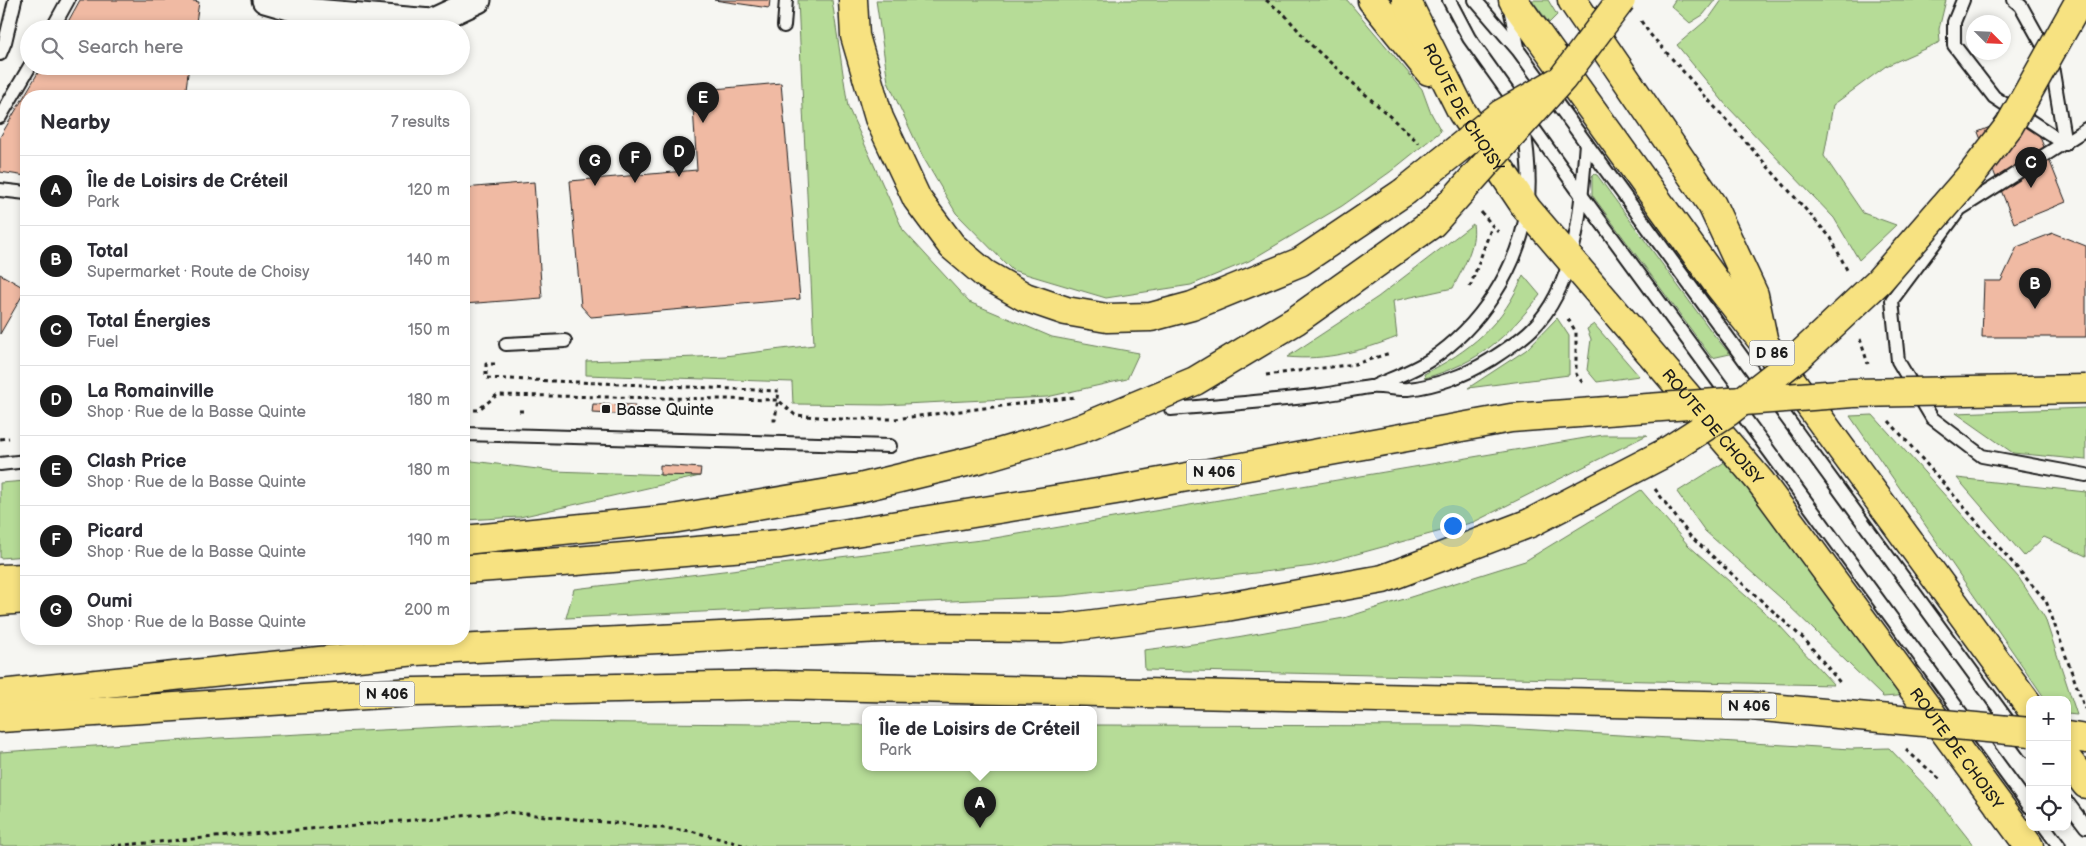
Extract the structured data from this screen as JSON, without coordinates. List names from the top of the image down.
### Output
{
  "streets": {
    "main road": ["ROUTE DE CHOISY", "D 86", "N 406"]
  },
  "places": {
    "transit": ["Basse Quinte"]
  },
  "north": "bottom right",
  "page": {
    "search": "Search here",
    "pins": [
      "E",
      "D",
      "F",
      "G",
      "C",
      "B",
      "A"
    ],
    "heading": ["Nearby", "7 results"],
    "list": [
      {
        "mark": "A",
        "name": "Île de Loisirs de Créteil",
        "note": "Park",
        "value": "120 m"
      },
      {
        "mark": "B",
        "name": "Total",
        "note": "Supermarket · Route de Choisy",
        "value": "140 m"
      },
      {
        "mark": "C",
        "name": "Total Énergies",
        "note": "Fuel",
        "value": "150 m"
      },
      {
        "mark": "D",
        "name": "La Romainville",
        "note": "Shop · Rue de la Basse Quinte",
        "value": "180 m"
      },
      {
        "mark": "E",
        "name": "Clash Price",
        "note": "Shop · Rue de la Basse Quinte",
        "value": "180 m"
      },
      {
        "mark": "F",
        "name": "Picard",
        "note": "Shop · Rue de la Basse Quinte",
        "value": "190 m"
      },
      {
        "mark": "G",
        "name": "Oumi",
        "note": "Shop · Rue de la Basse Quinte",
        "value": "200 m"
      }
    ],
    "map_buttons": ["+", "−"],
    "popup": ["Île de Loisirs de Créteil", "Park"]
  }
}
